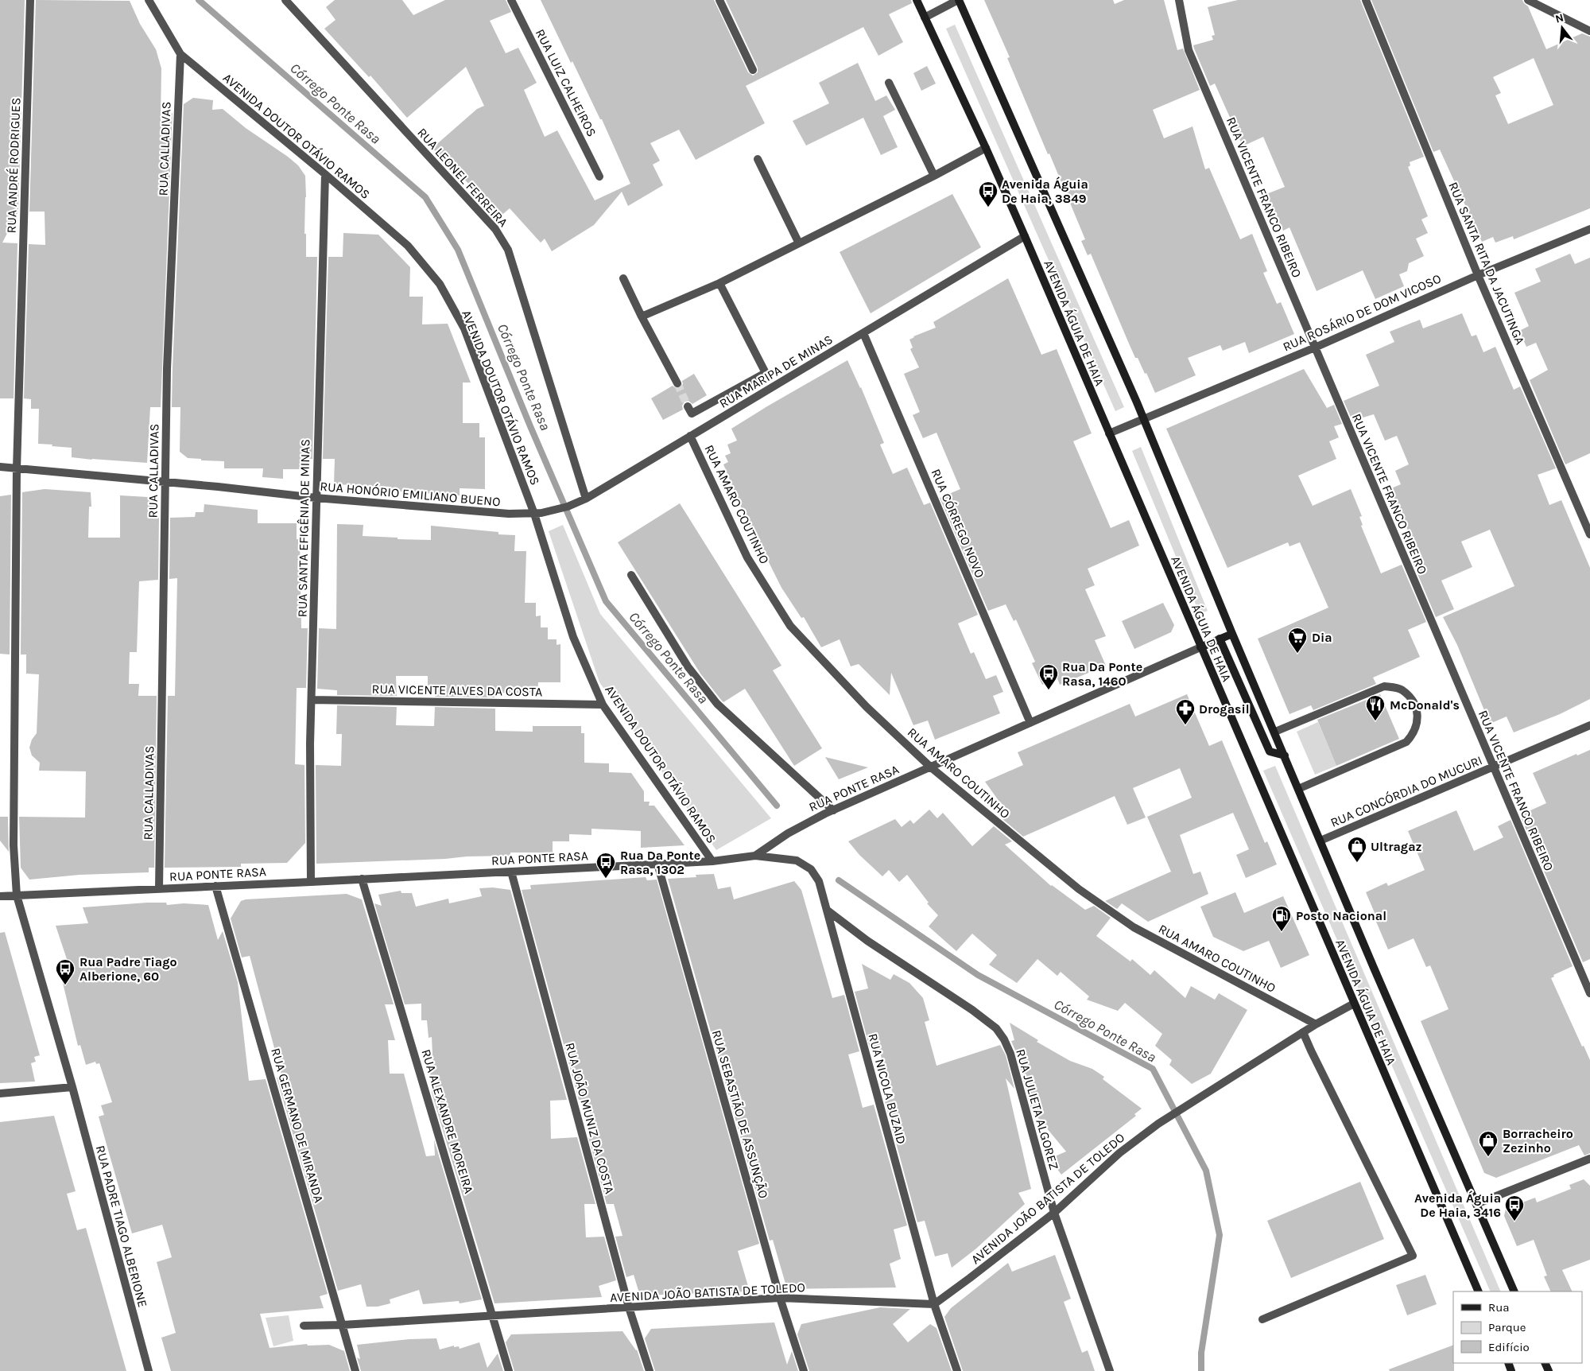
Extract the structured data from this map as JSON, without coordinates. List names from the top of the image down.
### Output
{
  "streets": {
    "main road": ["AVENIDA ÁGUIA DE HAIA"],
    "street": [
      "RUA LUIZ CALHEIROS",
      "AVENIDA DOUTOR OTÁVIO RAMOS",
      "RUA CALLADIVAS",
      "RUA ANDRÉ RODRIGUES",
      "RUA LEONEL FERREIRA",
      "RUA VICENTE FRANCO RIBEIRO",
      "RUA SANTA RITA DA JACUTINGA",
      "RUA ROSÁRIO DE DOM VICOSO",
      "RUA MARIPA DE MINAS",
      "RUA HONÓRIO EMILIANO BUENO",
      "RUA AMARO COUTINHO",
      "RUA CÓRREGO NOVO",
      "RUA SANTA EFIGÊNIA DE MINAS",
      "RUA VICENTE ALVES DA COSTA",
      "RUA PONTE RASA",
      "RUA CONCÓRDIA DO MUCURI",
      "RUA NICOLA BUZAID",
      "RUA JULIETA ALGOREZ",
      "RUA SEBASTIÃO DE ASSUNÇÃO",
      "RUA JOÃO MUNIZ DA COSTA",
      "RUA ALEXANDRE MOREIRA",
      "RUA GERMANO DE MIRANDA",
      "AVENIDA JOÃO BATISTA DE TOLEDO",
      "RUA PADRE TIAGO ALBERIONE"
    ]
  },
  "crossings": [
    ["AVENIDA DOUTOR OTÁVIO RAMOS", "RUA CALLADIVAS"],
    ["AVENIDA DOUTOR OTÁVIO RAMOS", "RUA MARIPA DE MINAS"],
    ["AVENIDA DOUTOR OTÁVIO RAMOS", "RUA HONÓRIO EMILIANO BUENO"],
    ["AVENIDA DOUTOR OTÁVIO RAMOS", "RUA SANTA EFIGÊNIA DE MINAS"],
    ["AVENIDA DOUTOR OTÁVIO RAMOS", "RUA VICENTE ALVES DA COSTA"],
    ["AVENIDA DOUTOR OTÁVIO RAMOS", "RUA PONTE RASA"],
    ["RUA CALLADIVAS", "RUA HONÓRIO EMILIANO BUENO"],
    ["RUA CALLADIVAS", "RUA PONTE RASA"],
    ["RUA ANDRÉ RODRIGUES", "RUA HONÓRIO EMILIANO BUENO"],
    ["RUA ANDRÉ RODRIGUES", "RUA PONTE RASA"],
    ["RUA ANDRÉ RODRIGUES", "RUA PADRE TIAGO ALBERIONE"],
    ["RUA LEONEL FERREIRA", "RUA MARIPA DE MINAS"],
    ["RUA VICENTE FRANCO RIBEIRO", "RUA ROSÁRIO DE DOM VICOSO"],
    ["RUA VICENTE FRANCO RIBEIRO", "RUA CONCÓRDIA DO MUCURI"],
    ["RUA SANTA RITA DA JACUTINGA", "RUA ROSÁRIO DE DOM VICOSO"],
    ["RUA ROSÁRIO DE DOM VICOSO", "AVENIDA ÁGUIA DE HAIA"],
    ["AVENIDA ÁGUIA DE HAIA", "RUA MARIPA DE MINAS"],
    ["AVENIDA ÁGUIA DE HAIA", "RUA PONTE RASA"],
    ["AVENIDA ÁGUIA DE HAIA", "RUA CONCÓRDIA DO MUCURI"],
    ["AVENIDA ÁGUIA DE HAIA", "AVENIDA JOÃO BATISTA DE TOLEDO"],
    ["RUA MARIPA DE MINAS", "RUA HONÓRIO EMILIANO BUENO"],
    ["RUA MARIPA DE MINAS", "RUA AMARO COUTINHO"],
    ["RUA MARIPA DE MINAS", "RUA CÓRREGO NOVO"],
    ["RUA HONÓRIO EMILIANO BUENO", "RUA SANTA EFIGÊNIA DE MINAS"],
    ["RUA AMARO COUTINHO", "RUA PONTE RASA"],
    ["RUA AMARO COUTINHO", "AVENIDA JOÃO BATISTA DE TOLEDO"],
    ["RUA CÓRREGO NOVO", "RUA PONTE RASA"],
    ["RUA SANTA EFIGÊNIA DE MINAS", "RUA VICENTE ALVES DA COSTA"],
    ["RUA SANTA EFIGÊNIA DE MINAS", "RUA PONTE RASA"],
    ["RUA PONTE RASA", "RUA NICOLA BUZAID"],
    ["RUA PONTE RASA", "RUA SEBASTIÃO DE ASSUNÇÃO"],
    ["RUA PONTE RASA", "RUA JOÃO MUNIZ DA COSTA"],
    ["RUA PONTE RASA", "RUA ALEXANDRE MOREIRA"],
    ["RUA PONTE RASA", "RUA GERMANO DE MIRANDA"],
    ["RUA NICOLA BUZAID", "RUA JULIETA ALGOREZ"],
    ["RUA NICOLA BUZAID", "AVENIDA JOÃO BATISTA DE TOLEDO"],
    ["RUA JULIETA ALGOREZ", "AVENIDA JOÃO BATISTA DE TOLEDO"],
    ["RUA SEBASTIÃO DE ASSUNÇÃO", "AVENIDA JOÃO BATISTA DE TOLEDO"],
    ["RUA JOÃO MUNIZ DA COSTA", "AVENIDA JOÃO BATISTA DE TOLEDO"],
    ["RUA ALEXANDRE MOREIRA", "AVENIDA JOÃO BATISTA DE TOLEDO"],
    ["RUA GERMANO DE MIRANDA", "AVENIDA JOÃO BATISTA DE TOLEDO"]
  ],
  "water": ["Córrego Ponte Rasa"],
  "places": {
    "bus stop": [
      "Avenida Águia De Haia, 3849",
      "Rua Da Ponte Rasa, 1460",
      "Rua Da Ponte Rasa, 1302",
      "Rua Padre Tiago Alberione, 60",
      "Avenida Águia De Haia, 3416"
    ],
    "supermarket": ["Dia"],
    "restaurant": ["McDonald's"],
    "pharmacy": ["Drogasil"],
    "shop": ["Ultragaz", "Borracheiro Zezinho"],
    "fuel station": ["Posto Nacional"]
  },
  "legend": ["Rua", "Parque", "Edifício"],
  "north": "top"
}
